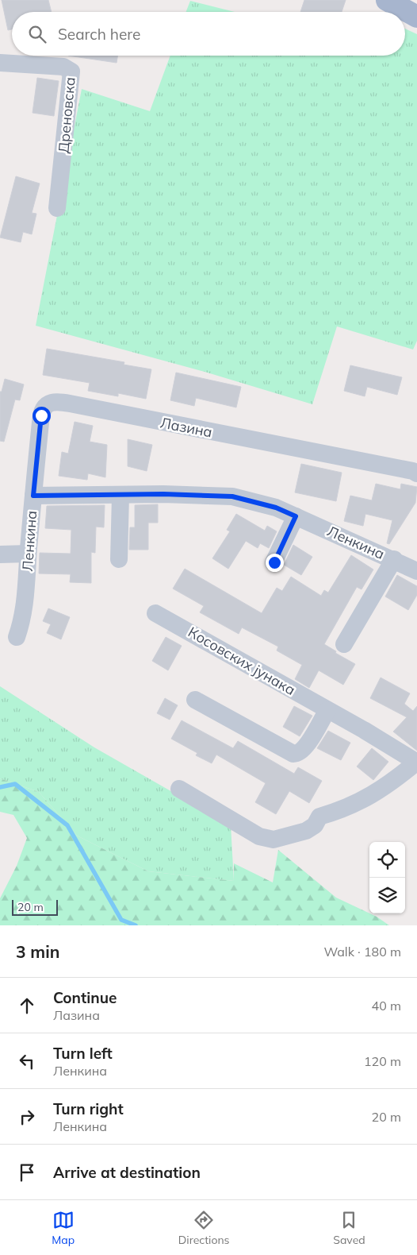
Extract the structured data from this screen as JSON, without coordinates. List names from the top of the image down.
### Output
{
  "streets": {
    "street": [
      "Дреновска",
      "Лазина",
      "Ленкина",
      "Косовских јунака"
    ]
  },
  "crossings": [
    ["Лазина", "Ленкина"]
  ],
  "scale_bar": "20 m",
  "page": {
    "search": "Search here",
    "scale": "20 m",
    "heading": ["3 min", "Walk · 180 m"],
    "list": [
      ["Continue", "Лазина", "40 m"],
      ["Turn left", "Ленкина", "120 m"],
      ["Turn right", "Ленкина", "20 m"],
      "Arrive at destination"
    ],
    "nav": ["Map", "Directions", "Saved"]
  }
}
